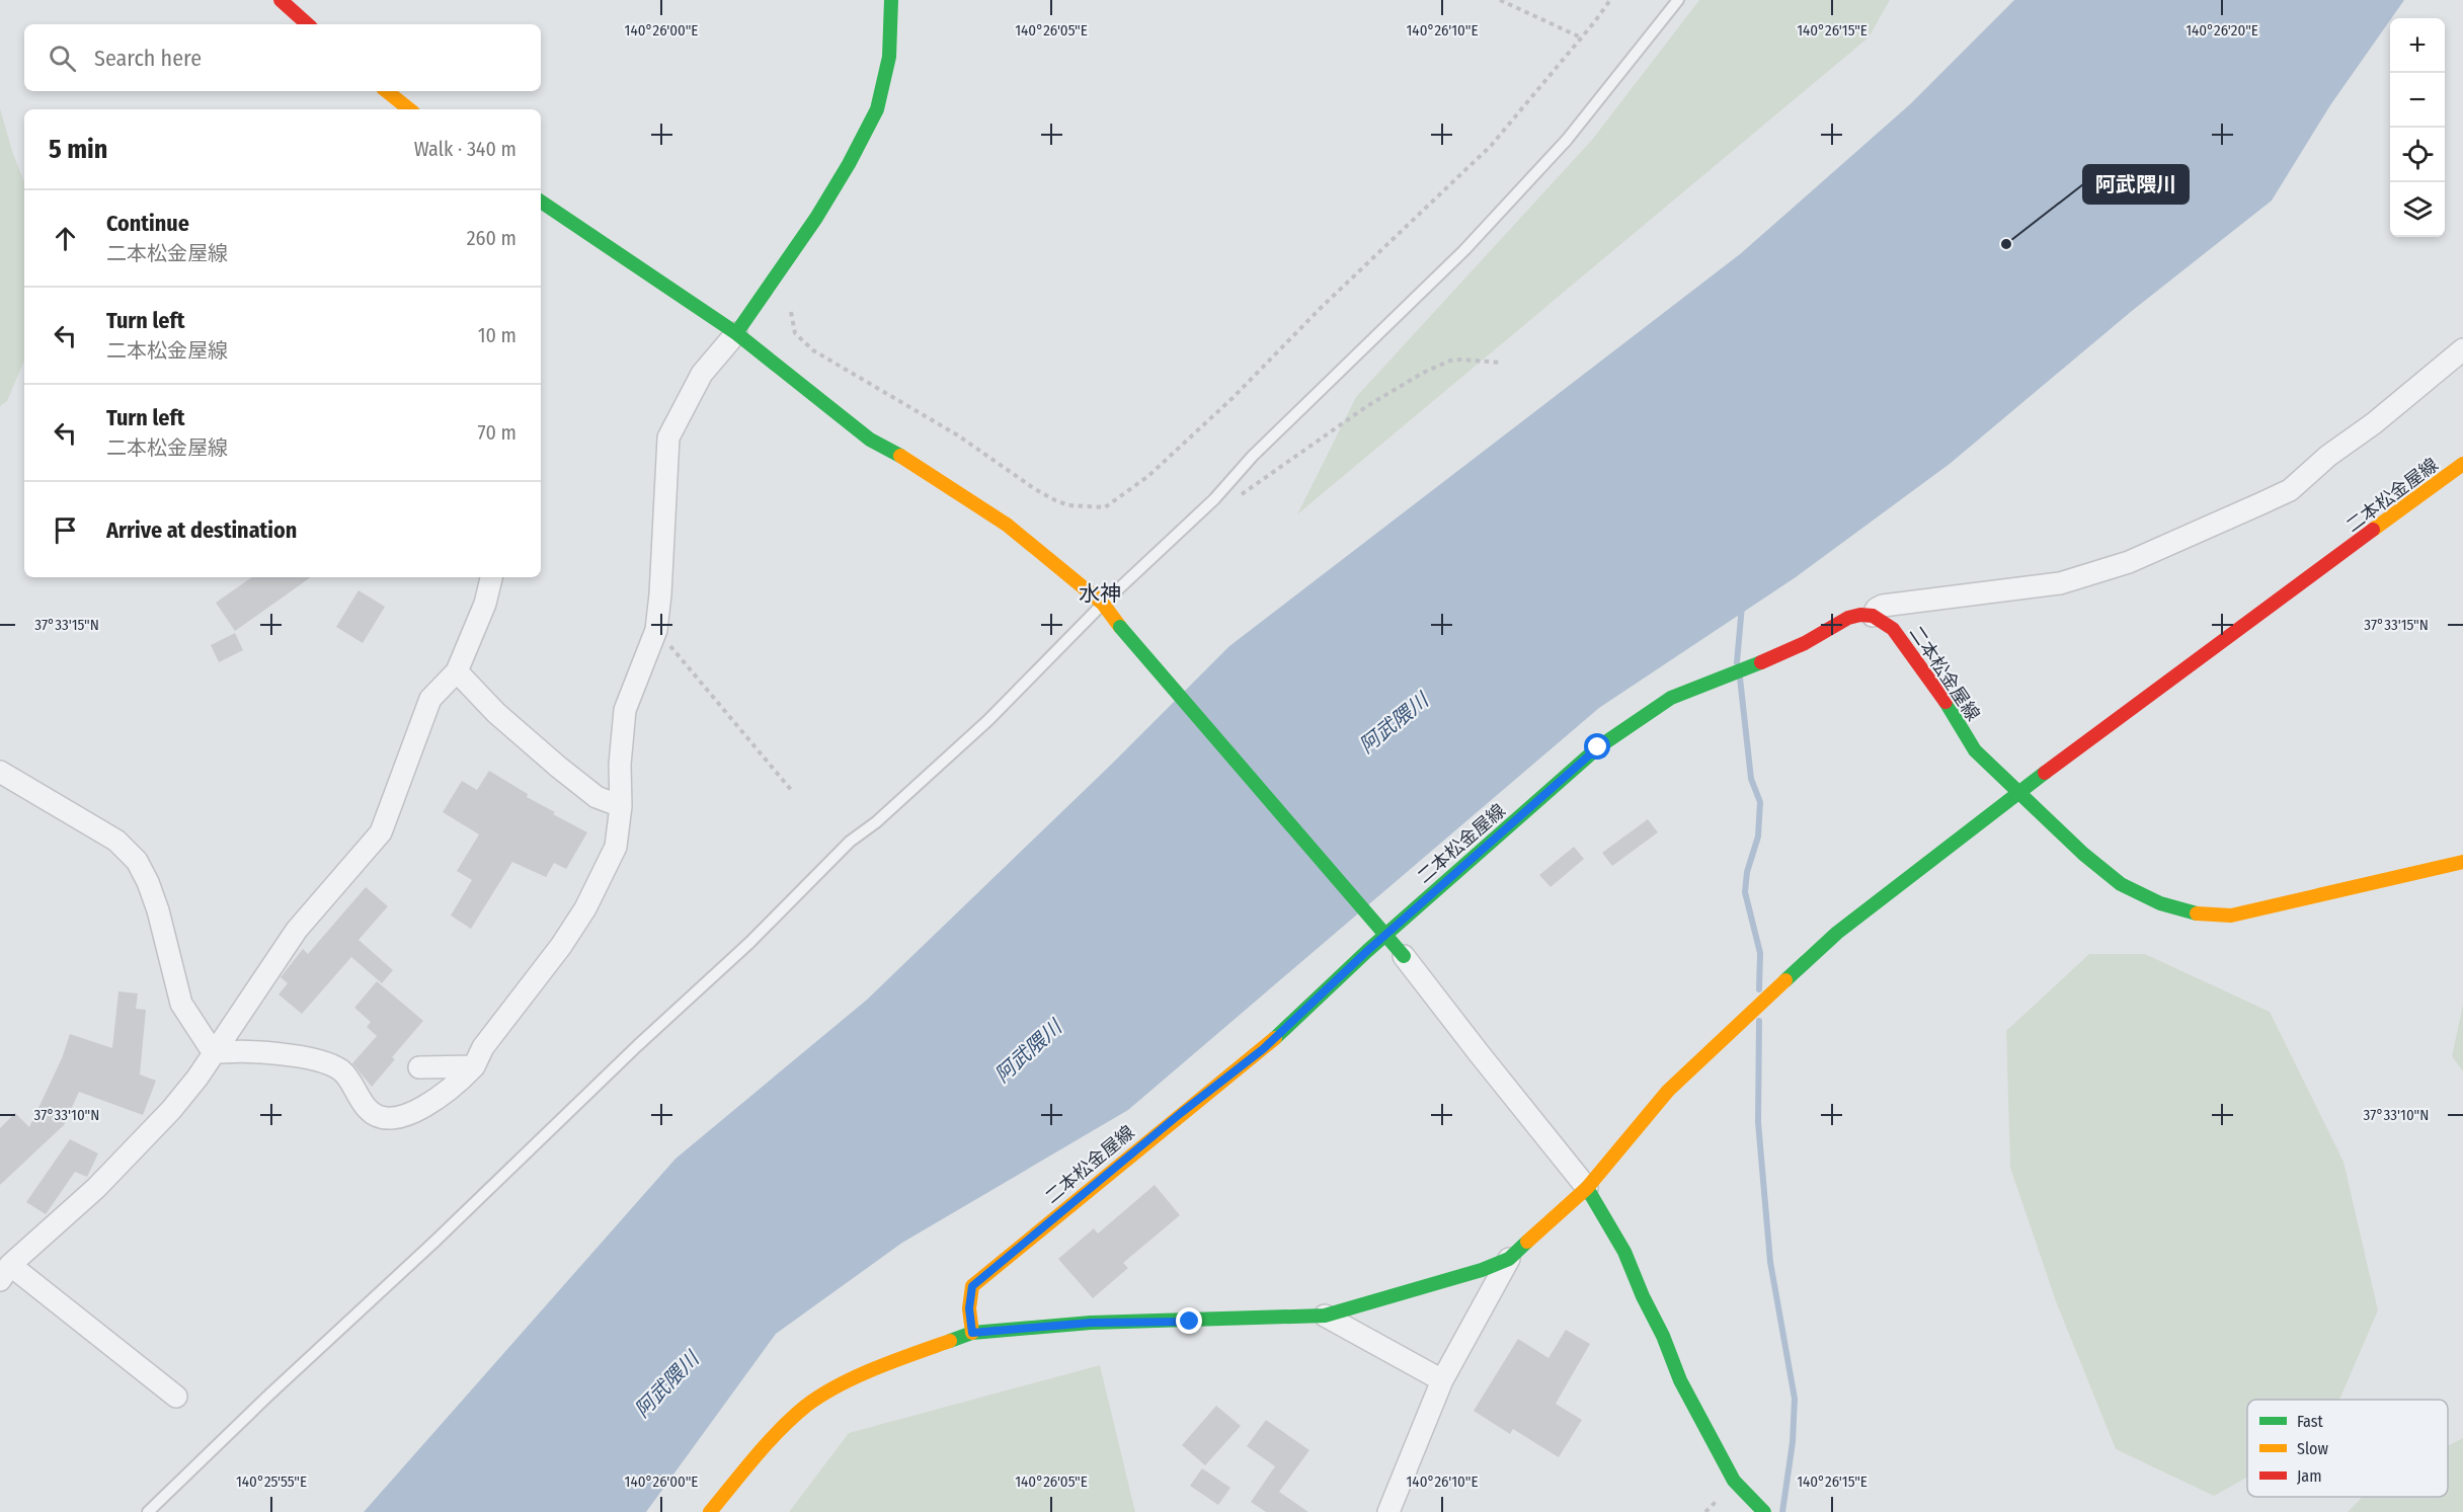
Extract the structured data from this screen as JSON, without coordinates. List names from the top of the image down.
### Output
{
  "streets": {
    "street": ["二本松金屋線"]
  },
  "districts": ["水神"],
  "water": ["阿武隈川"],
  "places": ["阿武隈川"],
  "legend": ["Fast", "Slow", "Jam"],
  "page": {
    "map_buttons": ["+", "−"],
    "search": "Search here",
    "heading": ["5 min", "Walk · 340 m"],
    "list": [
      ["Continue", "二本松金屋線", "260 m"],
      ["Turn left", "二本松金屋線", "10 m"],
      ["Turn left", "二本松金屋線", "70 m"],
      "Arrive at destination"
    ]
  },
  "coordinates": [
    "140°26'00\"E",
    "140°26'05\"E",
    "140°26'10\"E",
    "140°26'15\"E",
    "140°26'20\"E",
    "37°33'15\"N",
    "37°33'10\"N",
    "140°25'55\"E"
  ]
}
